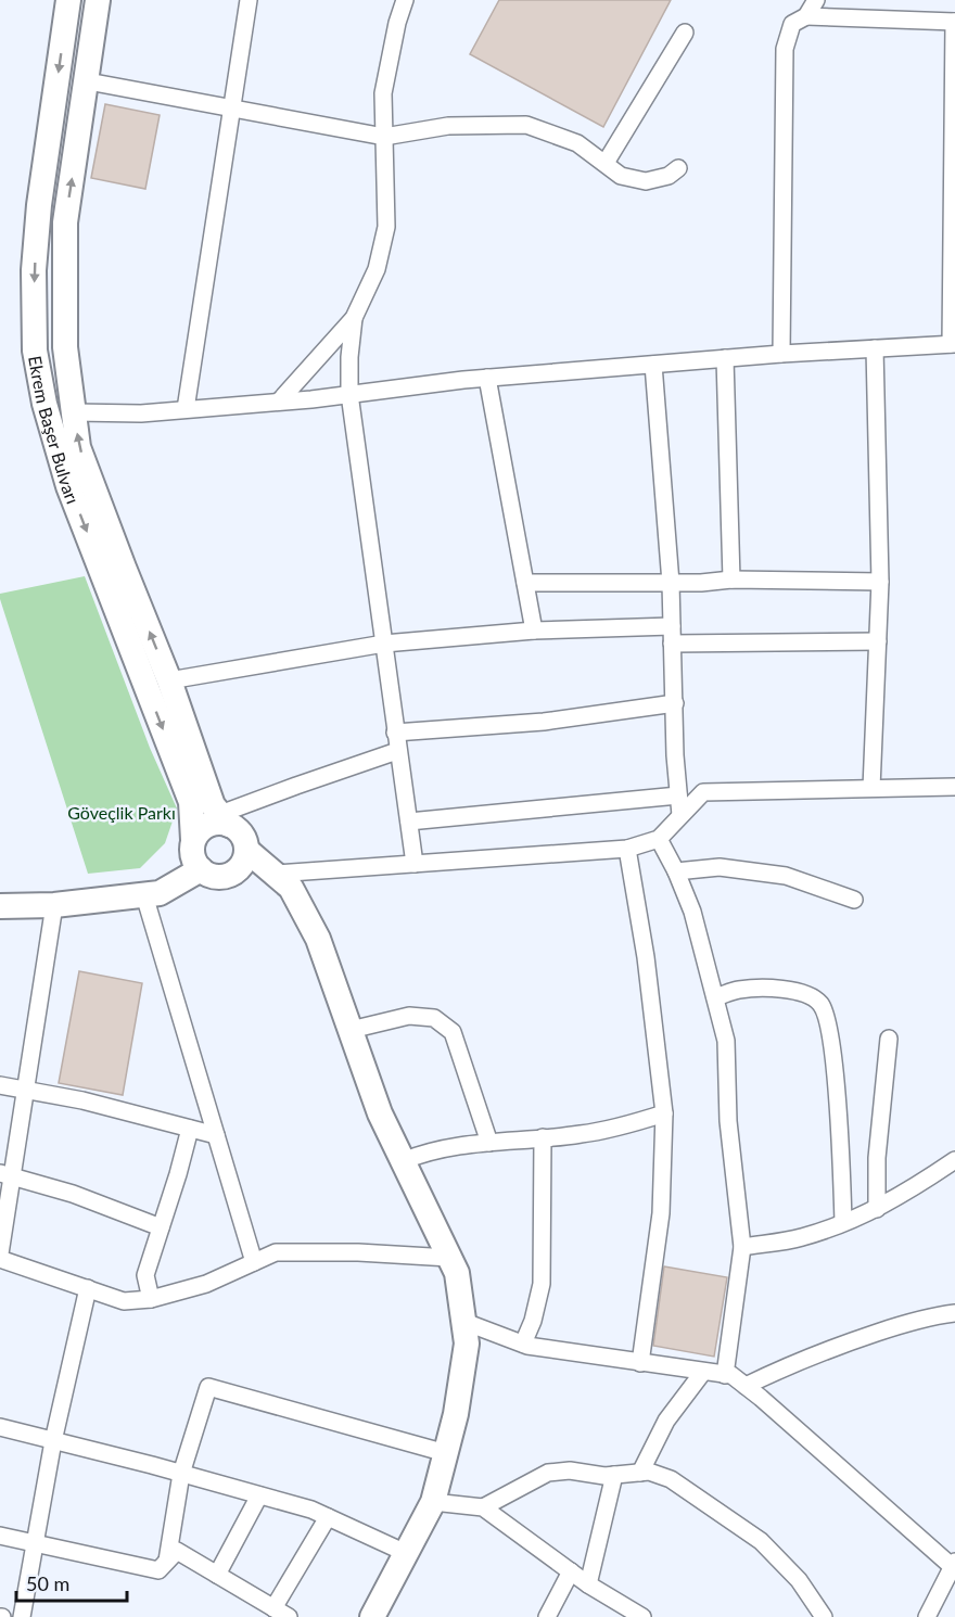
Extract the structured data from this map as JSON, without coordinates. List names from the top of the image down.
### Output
{
  "streets": {
    "main road": ["Ekrem Başer Bulvarı"]
  },
  "parks": ["Göveçlik Parkı"],
  "scale_bar": "50 m"
}
